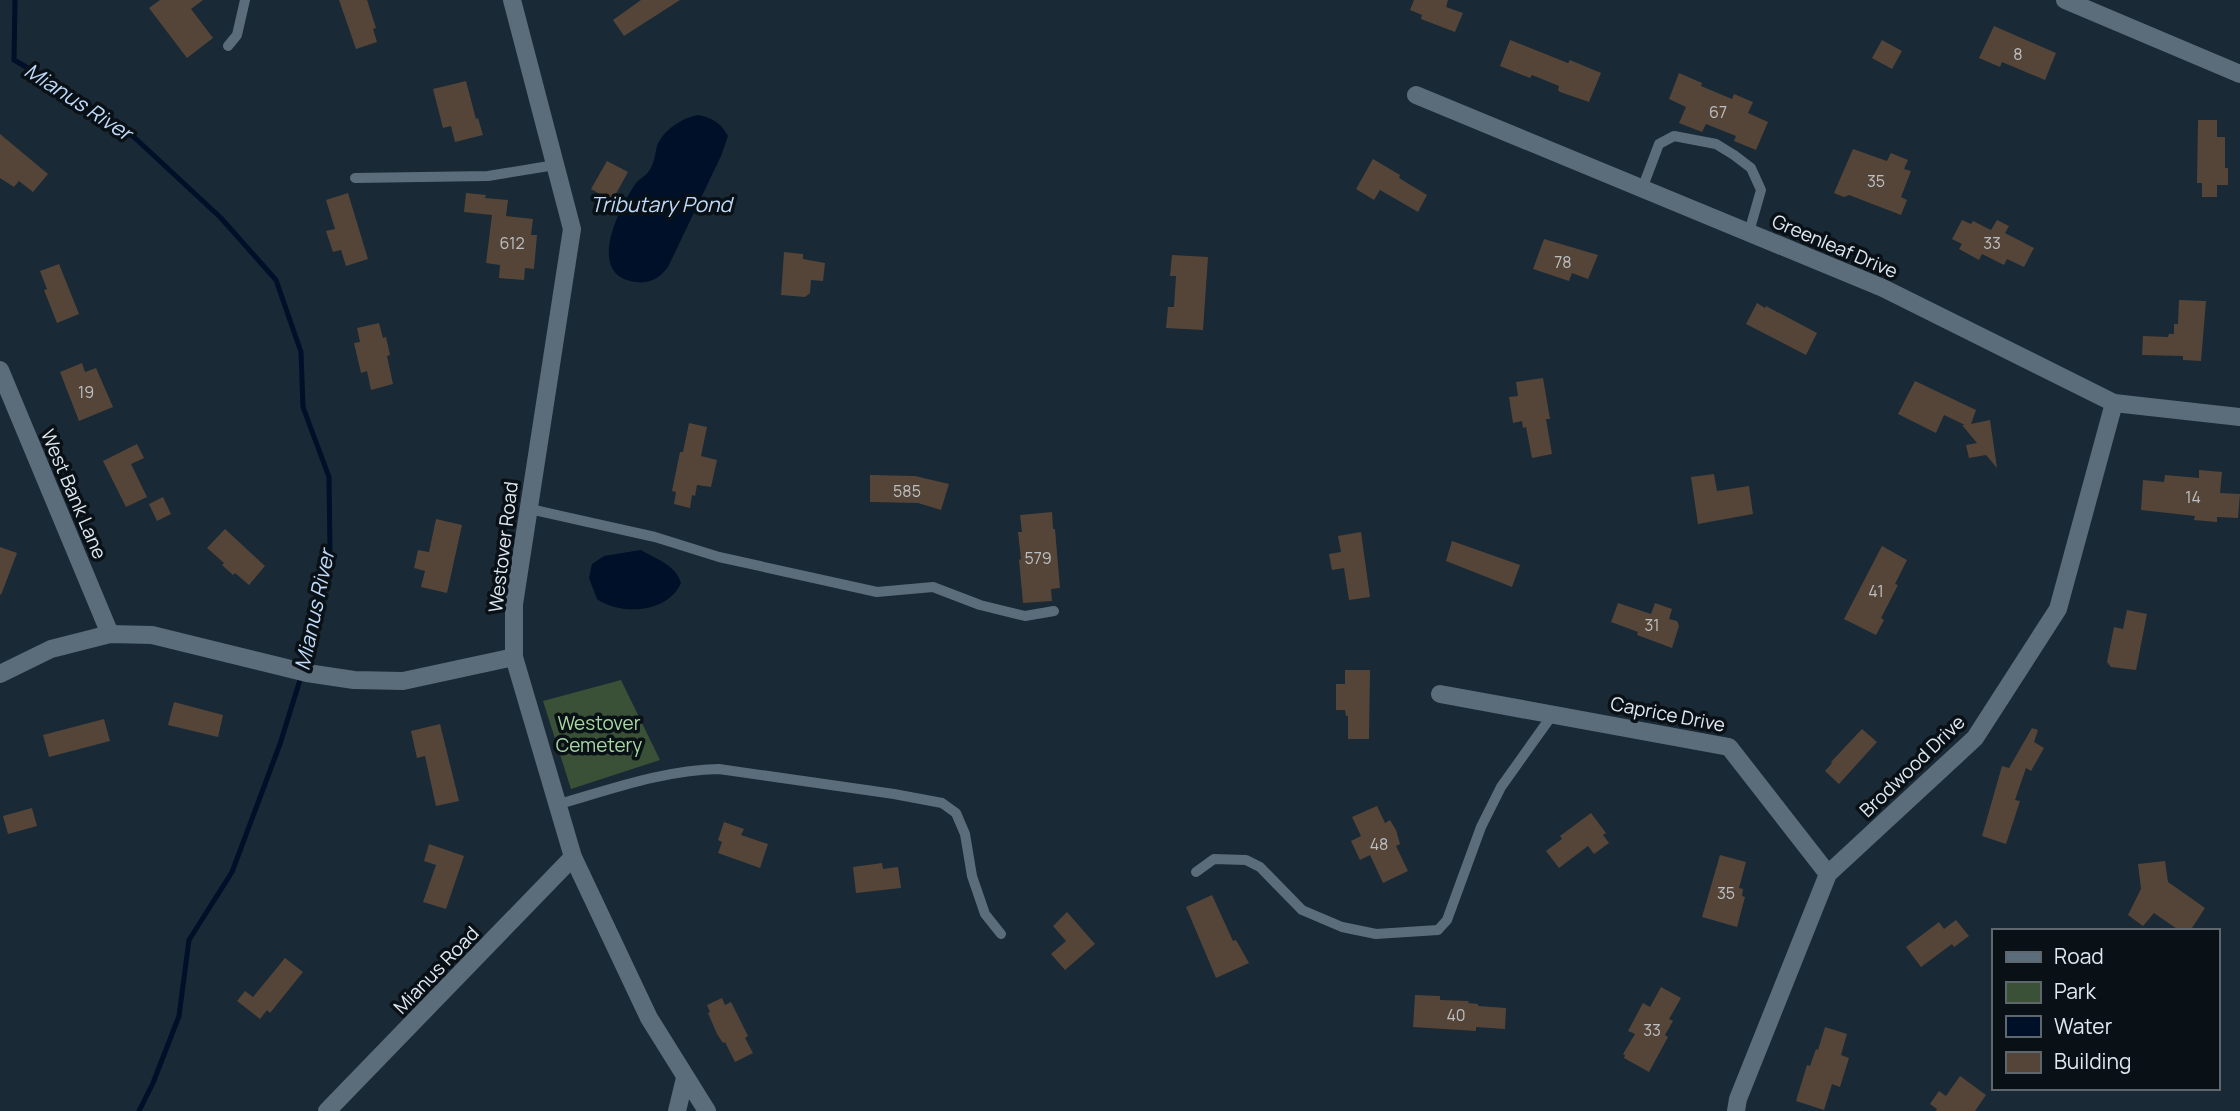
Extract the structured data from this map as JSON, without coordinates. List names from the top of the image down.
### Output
{
  "streets": {
    "street": [
      "Greenleaf Drive",
      "West Bank Lane",
      "Westover Road",
      "Caprice Drive",
      "Brodwood Drive",
      "Mianus Road"
    ]
  },
  "crossings": [
    ["Greenleaf Drive", "Brodwood Drive"],
    ["Westover Road", "Mianus Road"],
    ["Caprice Drive", "Brodwood Drive"]
  ],
  "water": ["Mianus River", "Tributary Pond"],
  "parks": ["Westover Cemetery"],
  "house_numbers": [
    "8",
    "67",
    "35",
    "612",
    "33",
    "78",
    "19",
    "585",
    "14",
    "579",
    "41",
    "31",
    "48",
    "35",
    "40",
    "33"
  ],
  "legend": [
    "Road",
    "Park",
    "Water",
    "Building"
  ]
}
